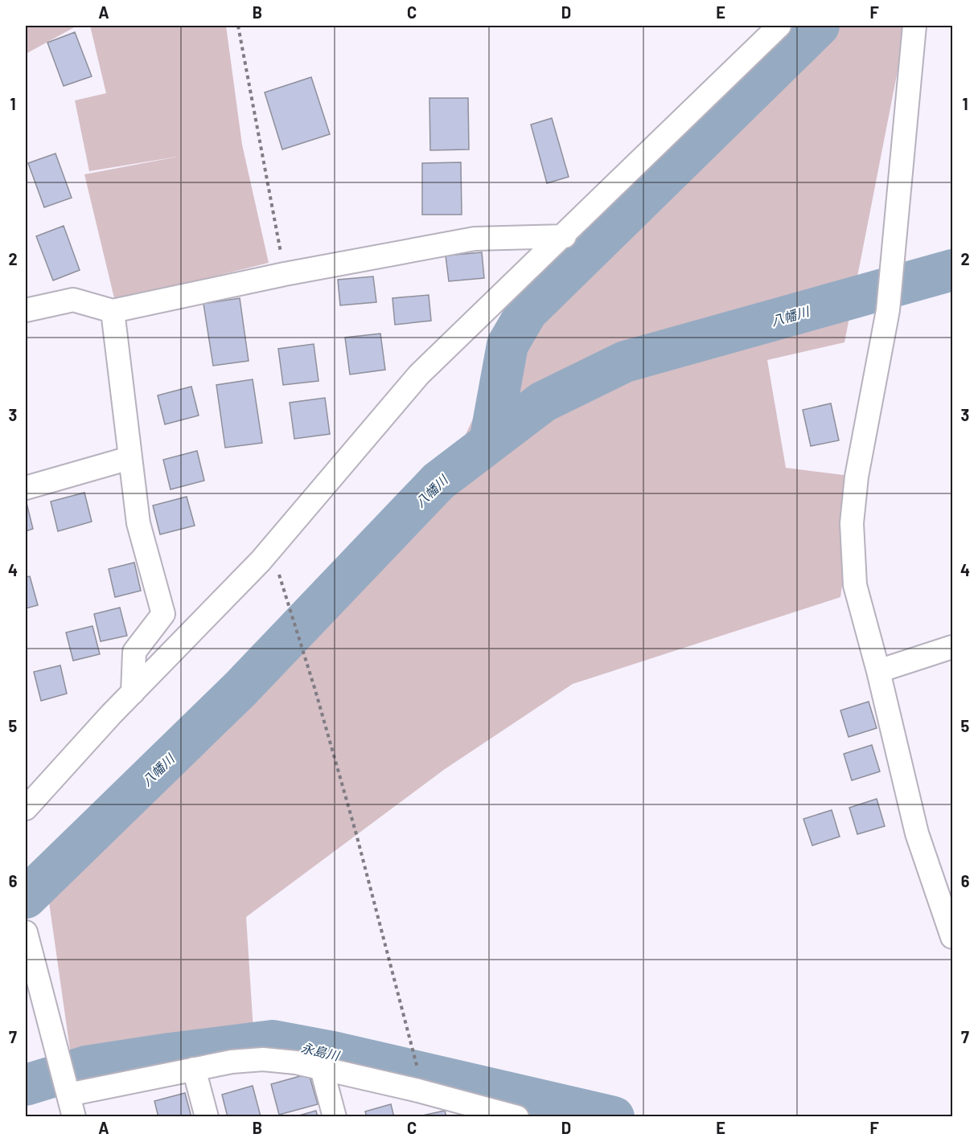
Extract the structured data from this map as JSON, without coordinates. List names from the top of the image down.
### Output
{
  "water": ["八幡川", "永島川"],
  "grid": {
    "columns": [
      "A",
      "B",
      "C",
      "D",
      "E",
      "F"
    ],
    "rows": [
      "1",
      "2",
      "3",
      "4",
      "5",
      "6",
      "7"
    ]
  }
}
